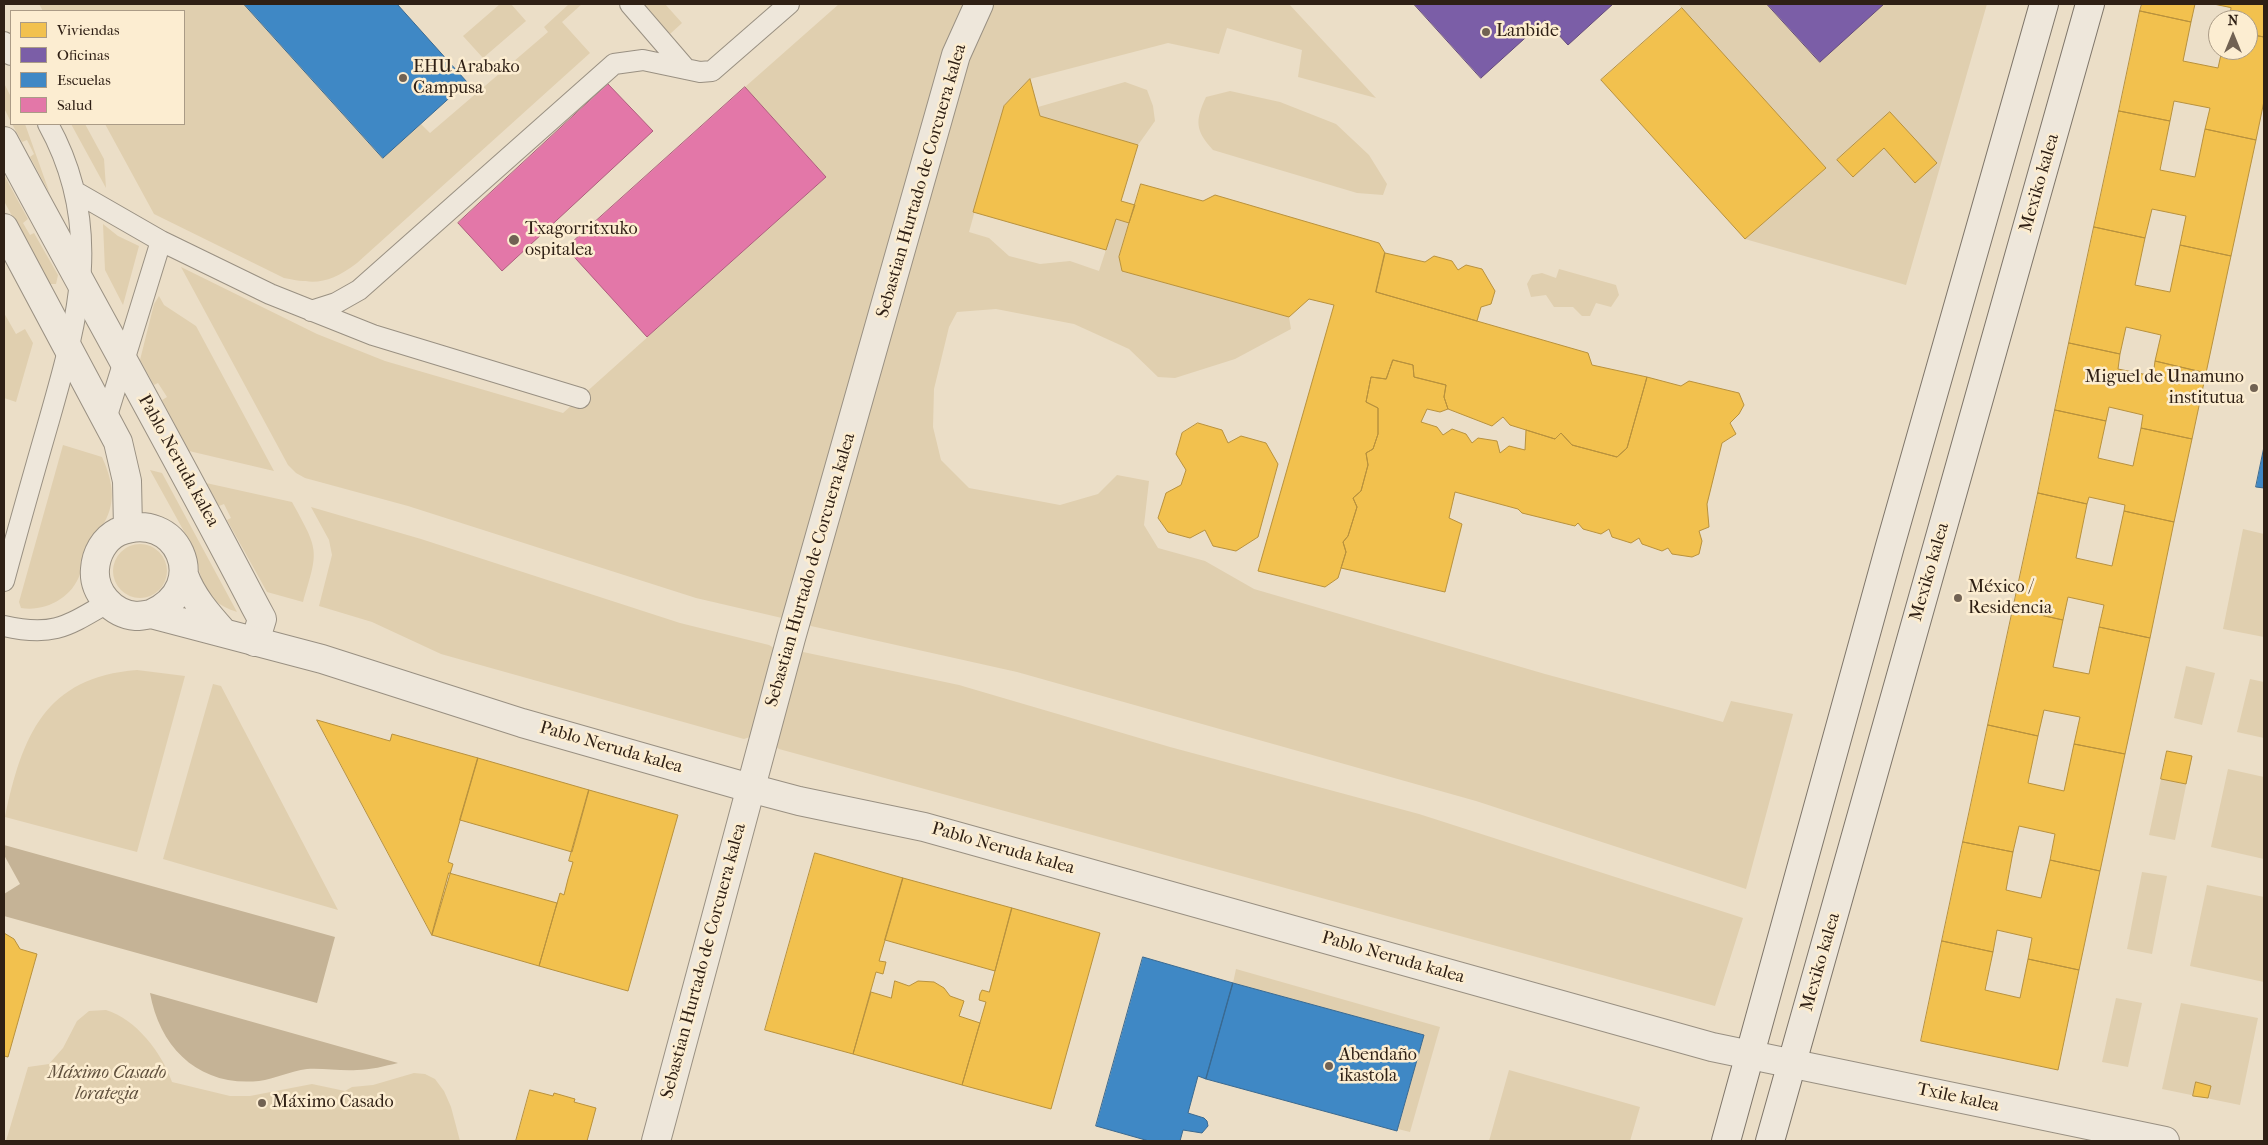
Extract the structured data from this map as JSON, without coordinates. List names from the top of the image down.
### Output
{
  "streets": {
    "street": [
      "Sebastian Hurtado de Corcuera kalea",
      "Mexiko kalea",
      "Pablo Neruda kalea",
      "Txile kalea"
    ]
  },
  "crossings": [
    ["Sebastian Hurtado de Corcuera kalea", "Pablo Neruda kalea"],
    ["Mexiko kalea", "Txile kalea"],
    ["Pablo Neruda kalea", "Txile kalea"]
  ],
  "parks": ["Máximo Casado lorategia"],
  "places": [
    "Lanbide",
    "EHU Arabako Campusa",
    "Txagorritxuko ospitalea",
    "Miguel de Unamuno institutua",
    "México / Residencia",
    "Abendaño ikastola",
    "Máximo Casado"
  ],
  "legend": [
    "Viviendas",
    "Oficinas",
    "Escuelas",
    "Salud"
  ],
  "north": "top"
}
